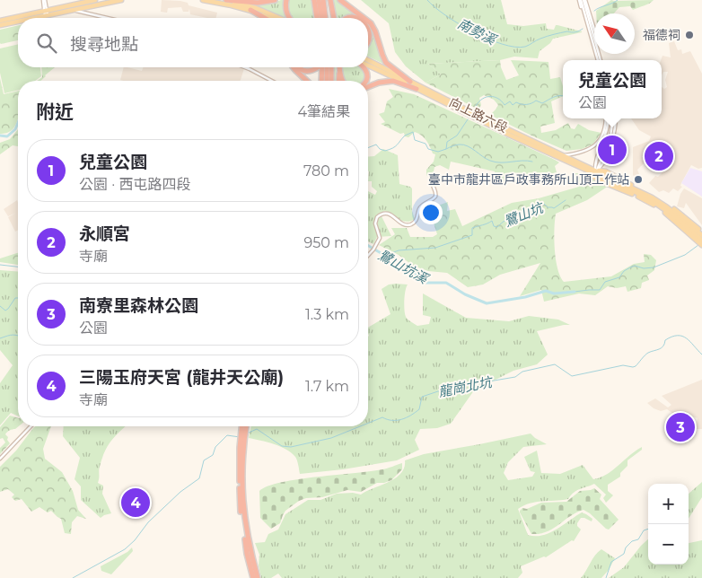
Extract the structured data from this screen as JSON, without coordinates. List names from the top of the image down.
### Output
{
  "streets": {
    "main road": ["向上路六段"]
  },
  "water": [
    "南勢溪",
    "鷺山坑",
    "鷺山坑溪",
    "龍崗北坑"
  ],
  "places": ["福德祠", "臺中市龍井區戶政事務所山頂工作站"],
  "north": "top left",
  "page": {
    "search": "搜尋地點",
    "popup": ["兒童公園", "公園"],
    "heading": ["附近", "4筆結果"],
    "pins": [
      "1",
      "2",
      "3",
      "4"
    ],
    "list": [
      {
        "mark": "1",
        "name": "兒童公園",
        "note": "公園 · 西屯路四段",
        "value": "780 m"
      },
      {
        "mark": "2",
        "name": "永順宮",
        "note": "寺廟",
        "value": "950 m"
      },
      {
        "mark": "3",
        "name": "南寮里森林公園",
        "note": "公園",
        "value": "1.3 km"
      },
      {
        "mark": "4",
        "name": "三陽玉府天宮 (龍井天公廟)",
        "note": "寺廟",
        "value": "1.7 km"
      }
    ],
    "map_buttons": ["+", "−"]
  }
}
